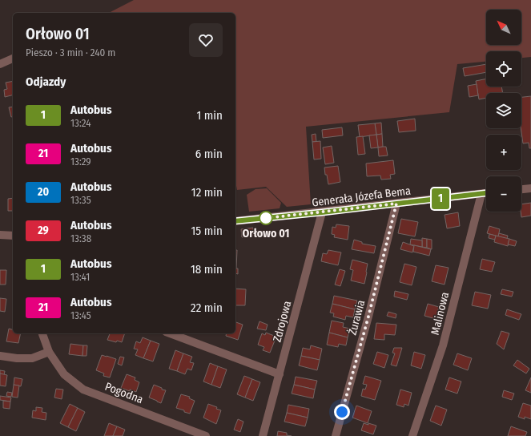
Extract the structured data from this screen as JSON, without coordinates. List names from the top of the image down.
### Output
{
  "streets": {
    "street": [
      "Generała Józefa Bema",
      "Malinowa",
      "Żurawia",
      "Zdrojowa",
      "Pogodna"
    ]
  },
  "crossings": [
    ["Generała Józefa Bema", "Malinowa"],
    ["Generała Józefa Bema", "Żurawia"],
    ["Generała Józefa Bema", "Zdrojowa"]
  ],
  "places": ["Orłowo 01"],
  "lines": ["bus line 1"],
  "north": "top left",
  "page": {
    "on_map": "1",
    "map_buttons": ["+", "−"],
    "heading": [
      ["Orłowo 01", "Pieszo · 3 min · 240 m"],
      "Odjazdy"
    ],
    "list": [
      {
        "mark": "1",
        "name": "Autobus",
        "note": "13:24",
        "value": "1 min"
      },
      {
        "mark": "21",
        "name": "Autobus",
        "note": "13:29",
        "value": "6 min"
      },
      {
        "mark": "20",
        "name": "Autobus",
        "note": "13:35",
        "value": "12 min"
      },
      {
        "mark": "29",
        "name": "Autobus",
        "note": "13:38",
        "value": "15 min"
      },
      {
        "mark": "1",
        "name": "Autobus",
        "note": "13:41",
        "value": "18 min"
      },
      {
        "mark": "21",
        "name": "Autobus",
        "note": "13:45",
        "value": "22 min"
      }
    ]
  }
}
